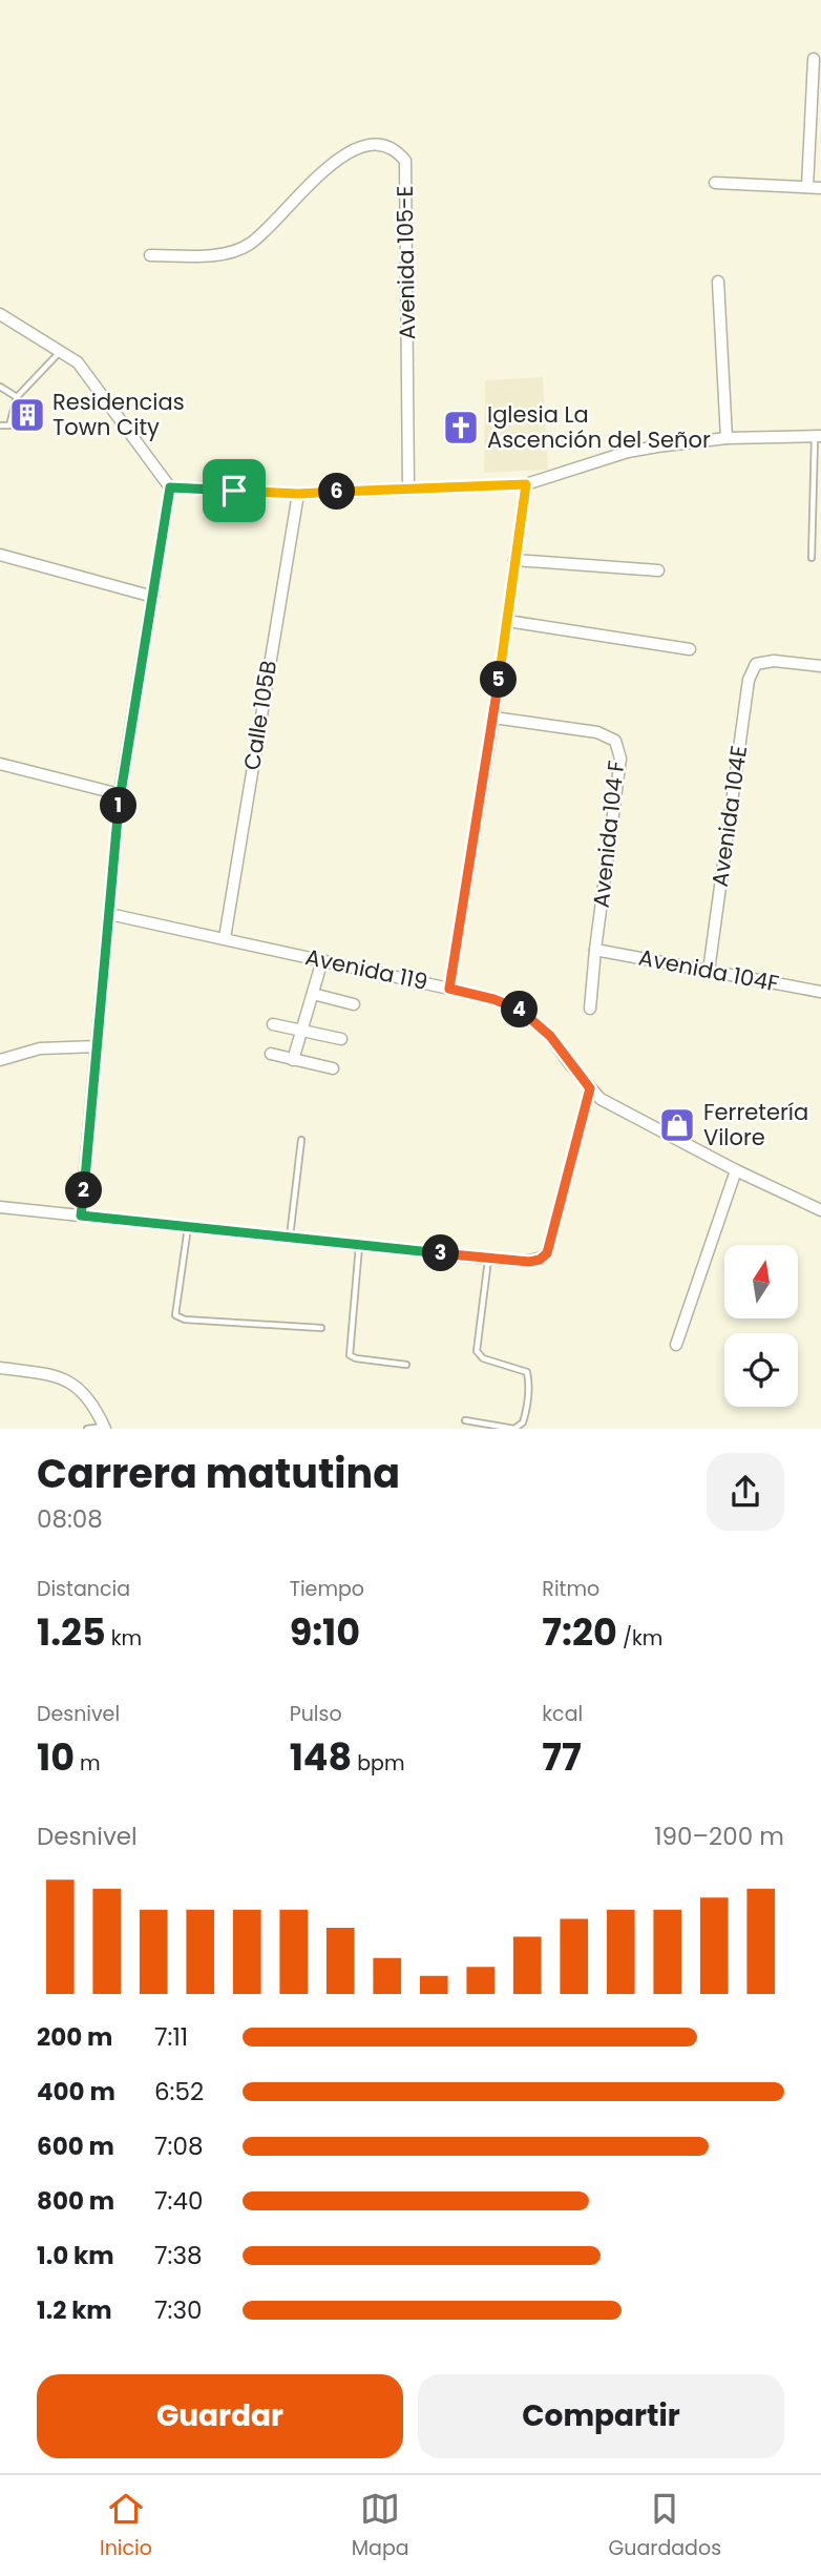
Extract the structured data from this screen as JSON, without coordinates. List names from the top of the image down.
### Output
{
  "streets": {
    "street": [
      "Avenida 105-E",
      "Calle 105B",
      "Avenida 104E",
      "Avenida 104 F",
      "Avenida 119",
      "Avenida 104F"
    ]
  },
  "crossings": [
    ["Calle 105B", "Avenida 119"],
    ["Avenida 104E", "Avenida 104F"],
    ["Avenida 104 F", "Avenida 104F"]
  ],
  "places": {
    "building": ["Residencias Town City"],
    "church": ["Iglesia La Ascención del Señor"],
    "shop": ["Ferretería Vilore"]
  },
  "north": "top",
  "page": {
    "pins": [
      "6",
      "5",
      "1",
      "4",
      "2",
      "3"
    ],
    "heading": ["Carrera matutina", "08:08"],
    "stats": [
      ["Distancia", "1.25 km"],
      ["Tiempo", "9:10"],
      ["Ritmo", "7:20 /km"],
      ["Desnivel", "10 m"],
      ["Pulso", "148 bpm"],
      ["kcal", "77"]
    ],
    "chart": ["Desnivel", "190–200 m"],
    "list": [
      {
        "name": "200 m",
        "note": "7:11"
      },
      {
        "name": "400 m",
        "note": "6:52"
      },
      {
        "name": "600 m",
        "note": "7:08"
      },
      {
        "name": "800 m",
        "note": "7:40"
      },
      {
        "name": "1.0 km",
        "note": "7:38"
      },
      {
        "name": "1.2 km",
        "note": "7:30"
      }
    ],
    "buttons": ["Guardar", "Compartir"],
    "tabs": ["Inicio", "Mapa", "Guardados"]
  }
}
